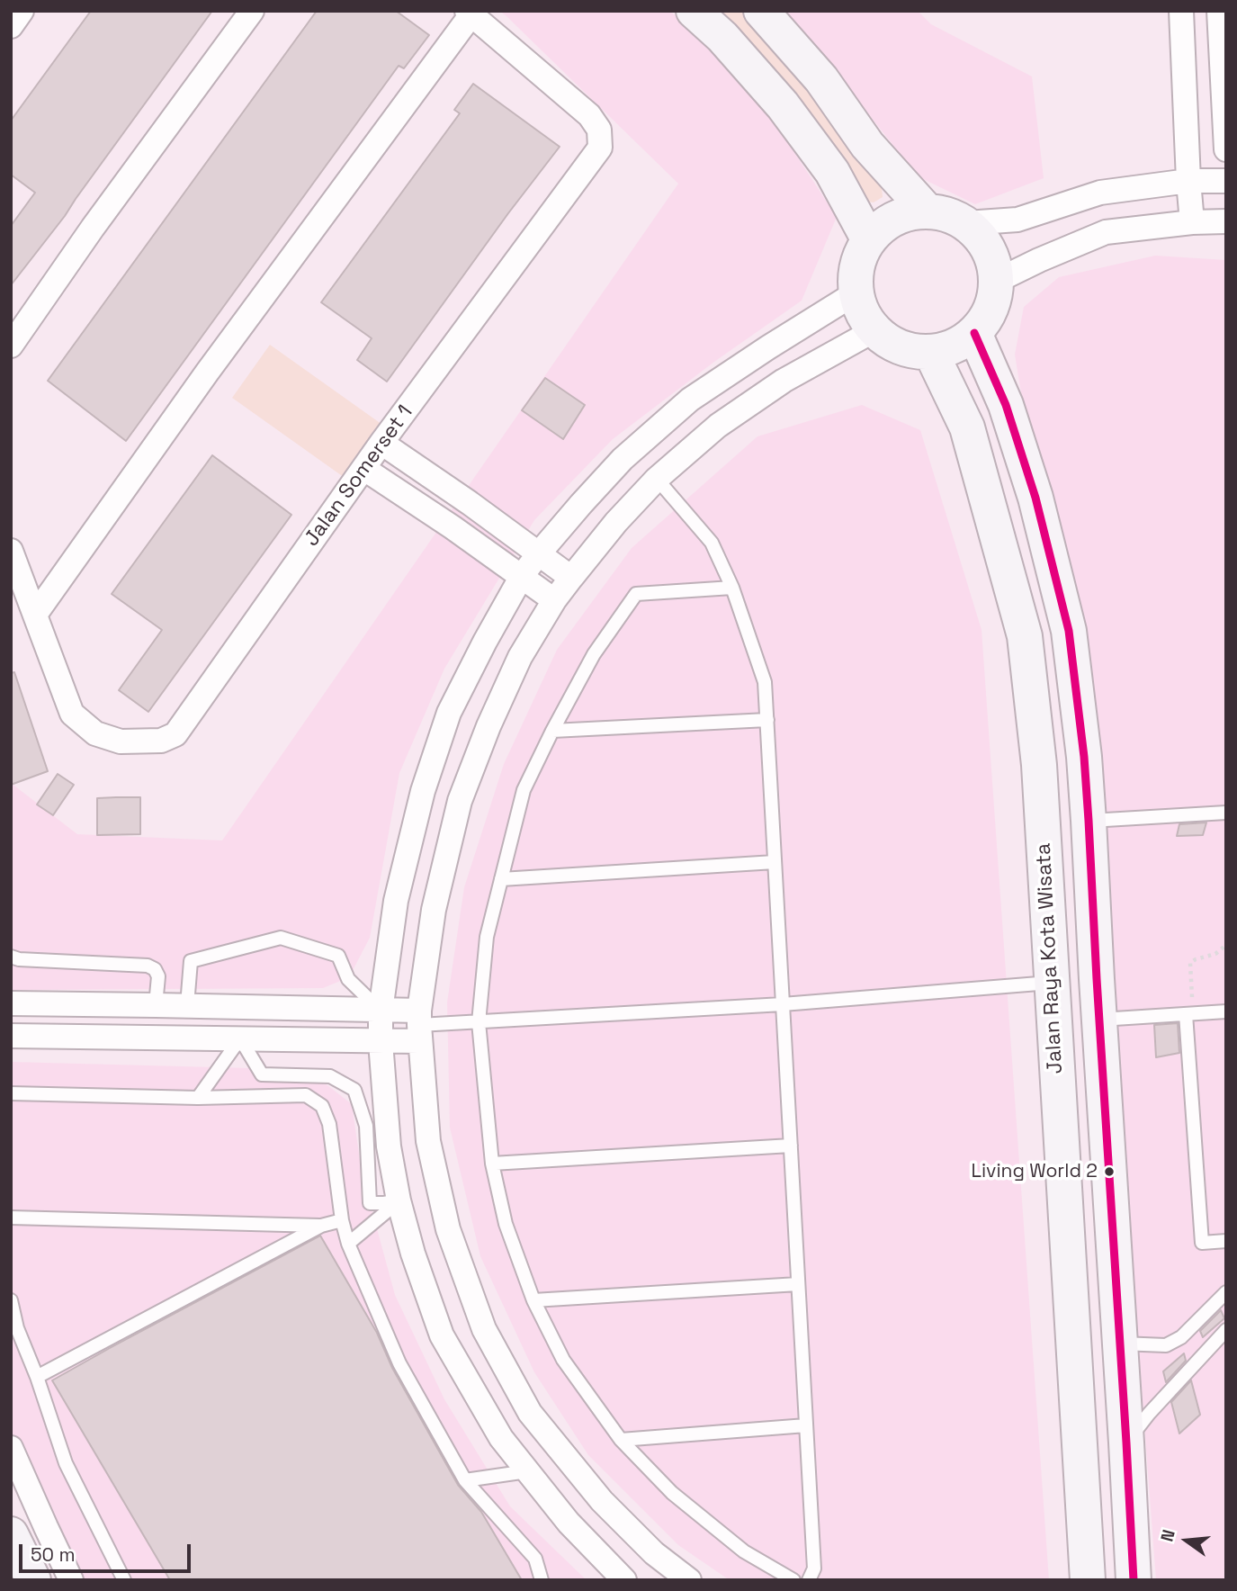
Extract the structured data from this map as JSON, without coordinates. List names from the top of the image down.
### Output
{
  "streets": {
    "street": ["Jalan Somerset 1", "Jalan Raya Kota Wisata"]
  },
  "places": ["Living World 2"],
  "scale_bar": "50 m",
  "north": "left"
}
